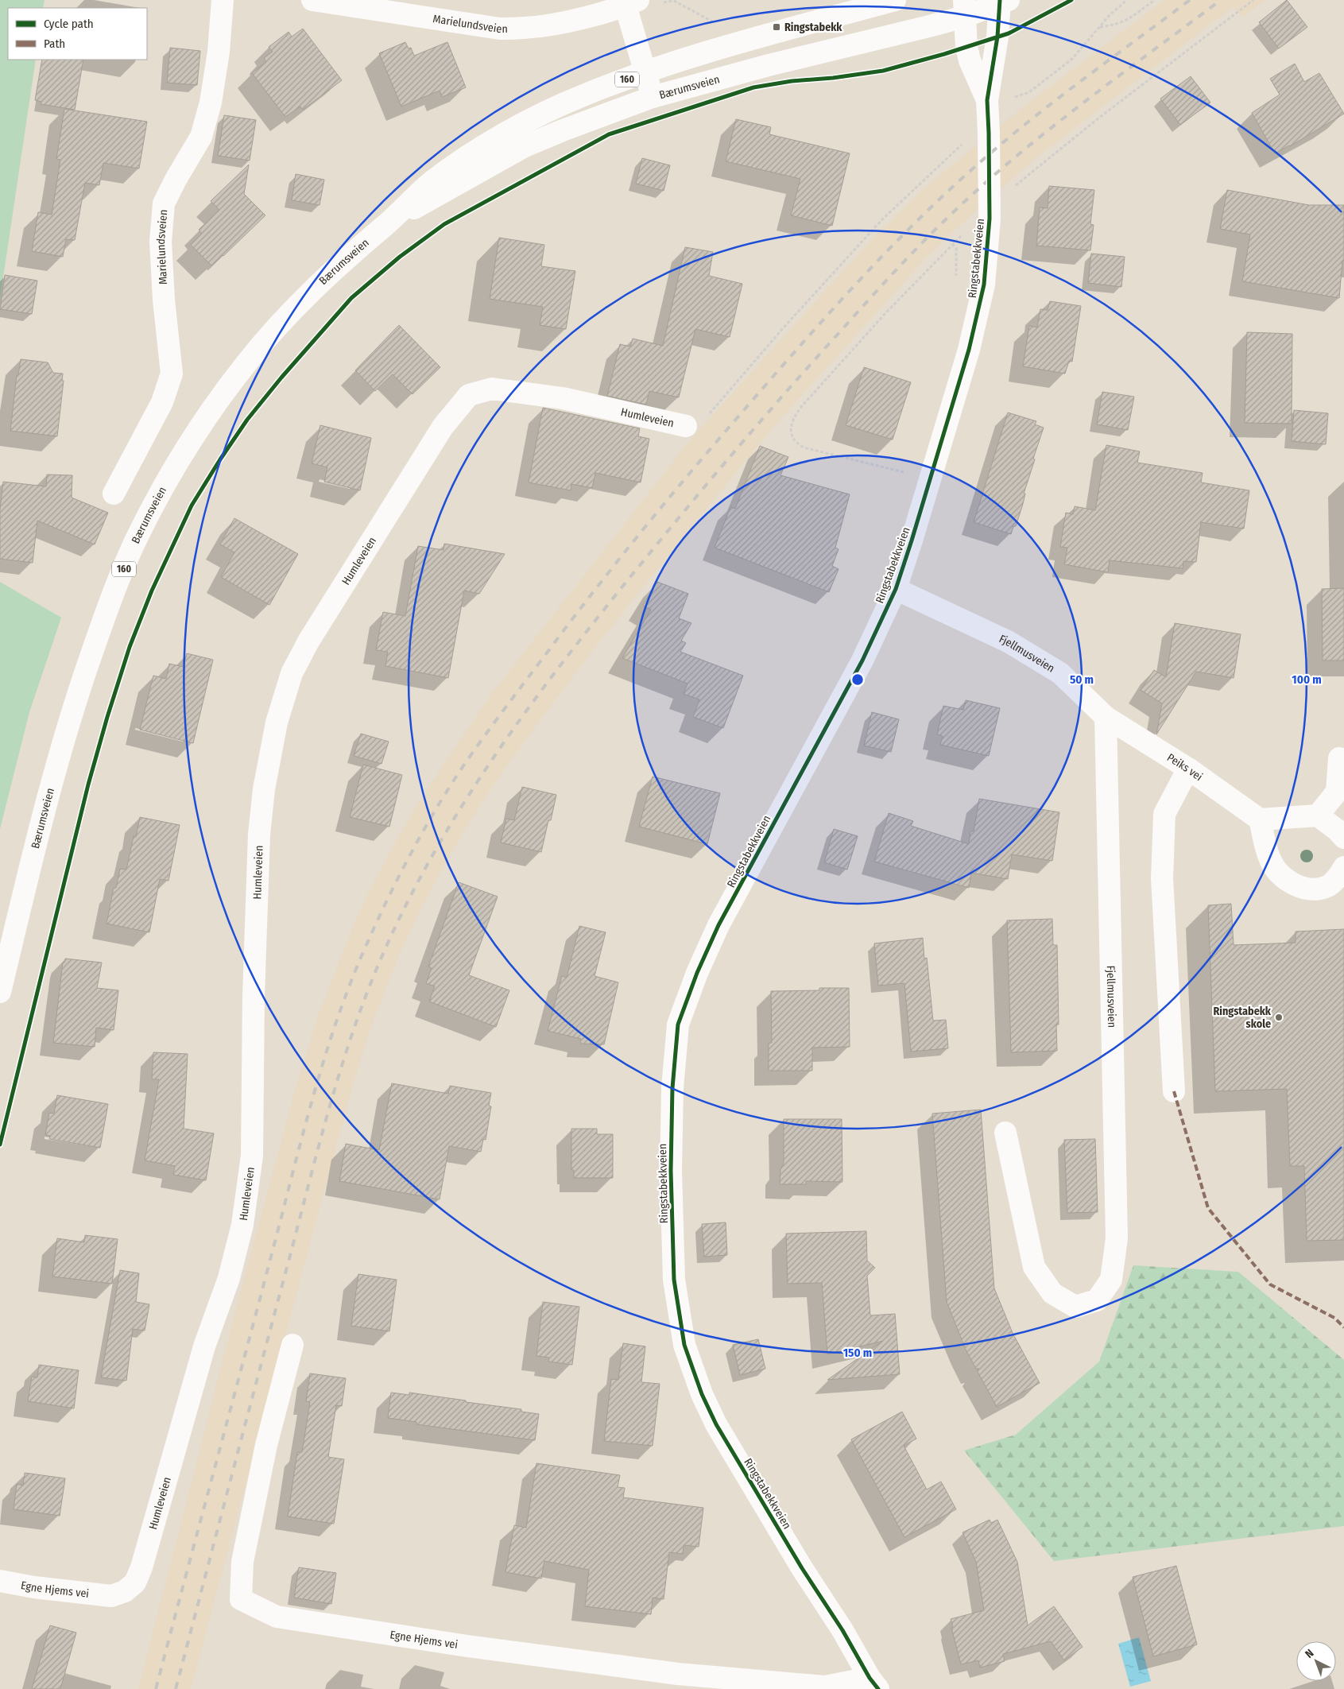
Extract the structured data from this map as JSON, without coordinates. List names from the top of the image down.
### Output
{
  "streets": {
    "street": [
      "Marielundsveien",
      "160",
      "Bærumsveien",
      "Ringstabekkveien",
      "Humleveien",
      "Fjellmusveien",
      "Peiks vei",
      "Egne Hjems vei"
    ]
  },
  "crossings": [
    ["Bærumsveien", "Ringstabekkveien"],
    ["Ringstabekkveien", "Fjellmusveien"],
    ["Ringstabekkveien", "Egne Hjems vei"],
    ["Humleveien", "Egne Hjems vei"],
    ["Fjellmusveien", "Peiks vei"]
  ],
  "places": {
    "transit": ["Ringstabekk"],
    "other": ["Ringstabekk skole"]
  },
  "legend": ["Cycle path", "Path"],
  "north": "top left",
  "rings": ["50 m", "100 m", "150 m"]
}
